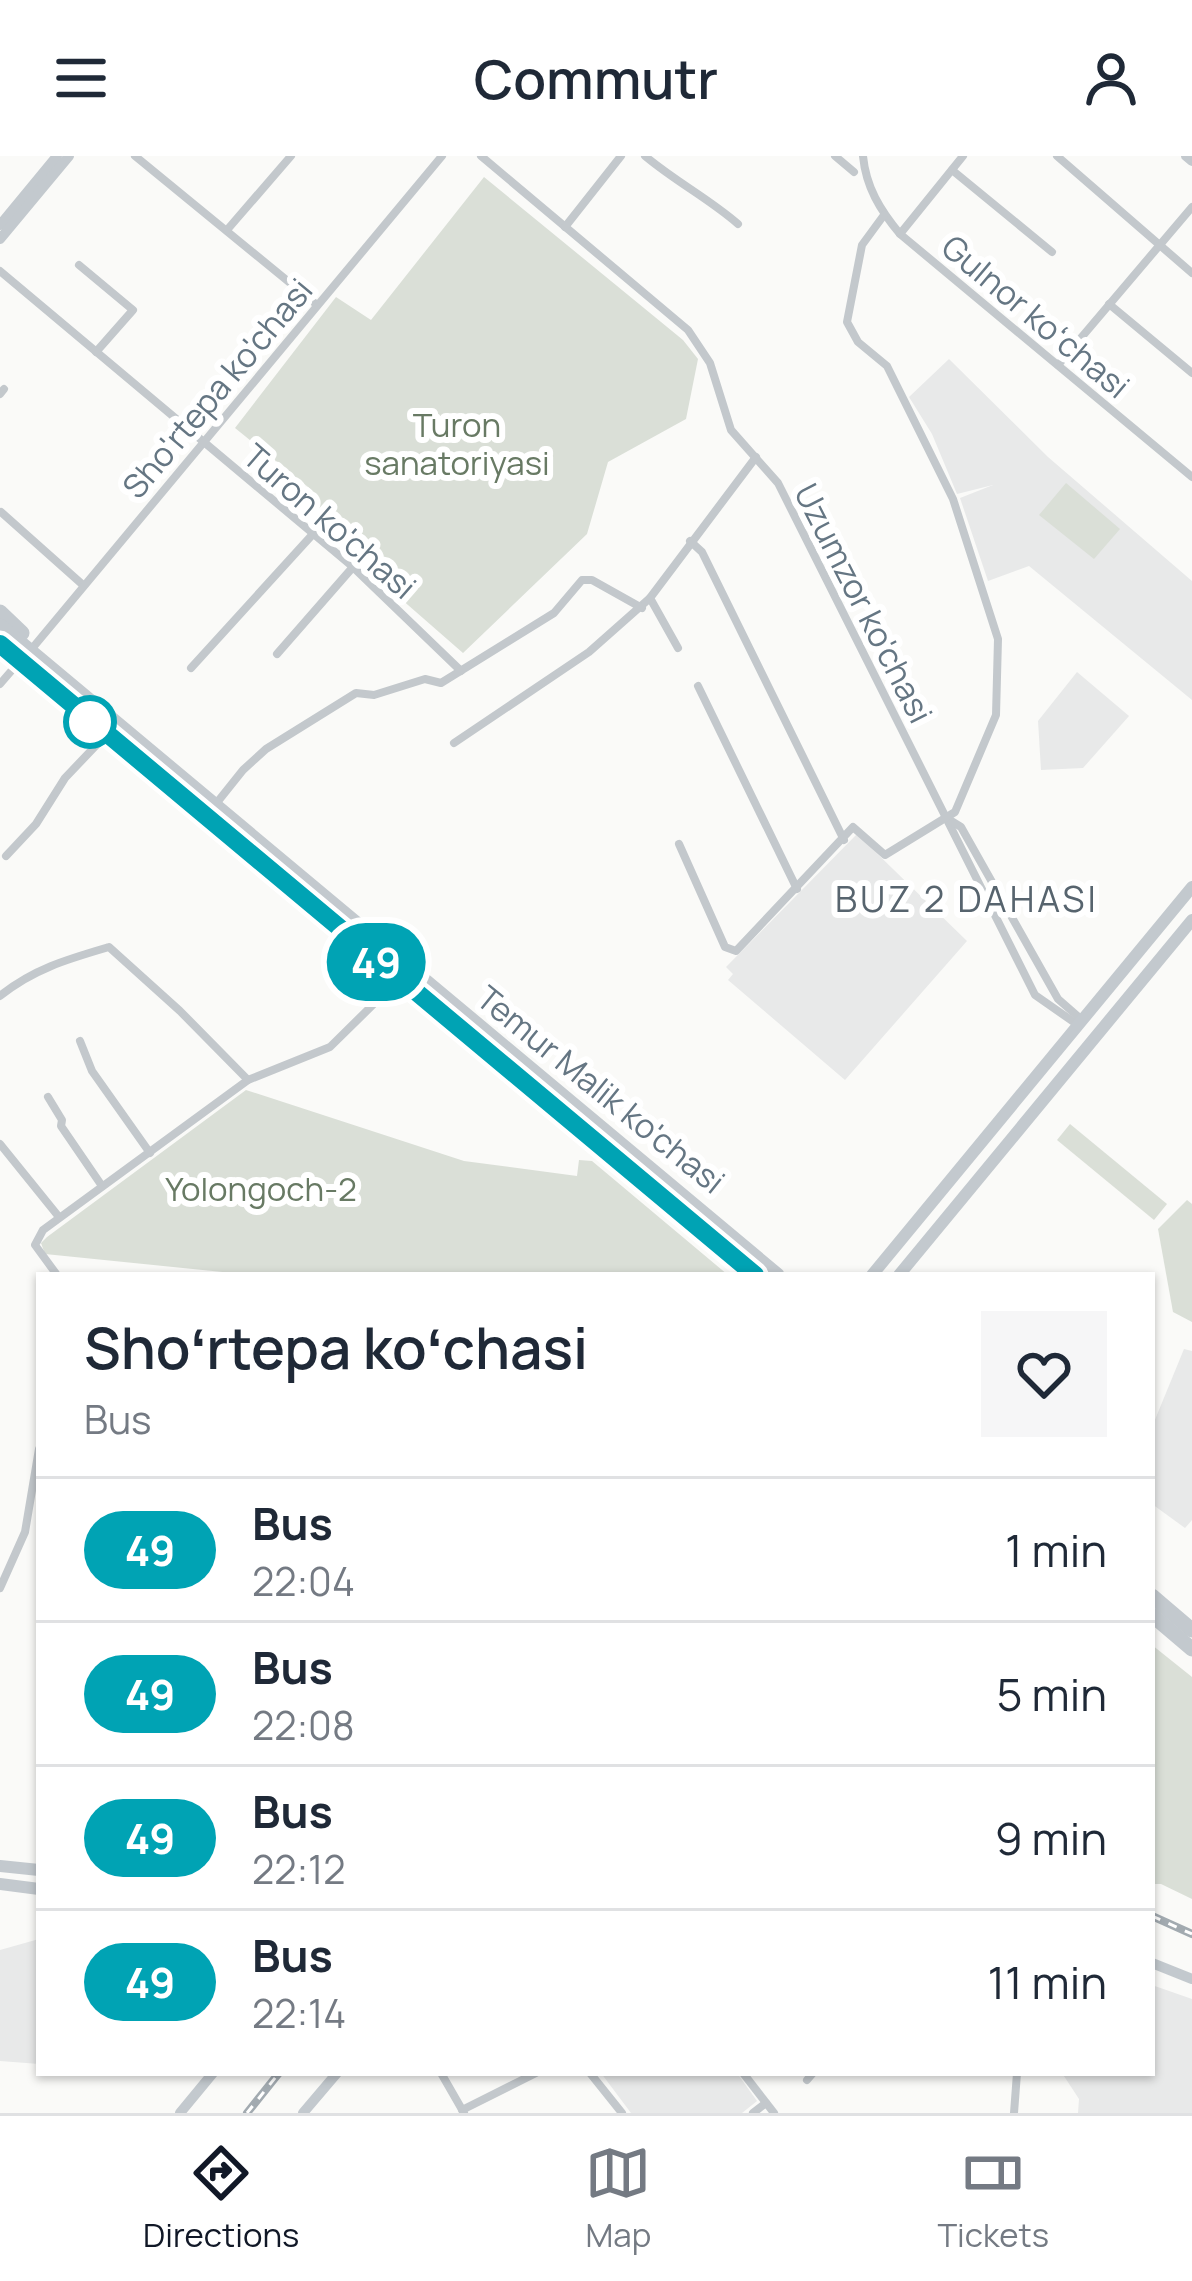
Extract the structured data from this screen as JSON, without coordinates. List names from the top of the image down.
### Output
{
  "streets": {
    "highway": ["Temur Malik ko'chasi"],
    "street": [
      "Gulnor koʻchasi",
      "Sho'rtepa ko'chasi",
      "Turon ko'chasi",
      "Uzumzor ko'chasi"
    ]
  },
  "crossings": [
    ["Sho'rtepa ko'chasi", "Turon ko'chasi"],
    ["Sho'rtepa ko'chasi", "Temur Malik ko'chasi"]
  ],
  "districts": ["BUZ 2 DAHASI"],
  "parks": ["Turon sanatoriyasi", "Yolongoch-2"],
  "lines": ["bus line 49"],
  "page": {
    "header": "Commutr",
    "on_map": "49",
    "heading": ["Shoʻrtepa koʻchasi", "Bus"],
    "list": [
      {
        "mark": "49",
        "name": "Bus",
        "note": "22:04",
        "value": "1 min"
      },
      {
        "mark": "49",
        "name": "Bus",
        "note": "22:08",
        "value": "5 min"
      },
      {
        "mark": "49",
        "name": "Bus",
        "note": "22:12",
        "value": "9 min"
      },
      {
        "mark": "49",
        "name": "Bus",
        "note": "22:14",
        "value": "11 min"
      }
    ],
    "tabs": ["Directions", "Map", "Tickets"]
  }
}
